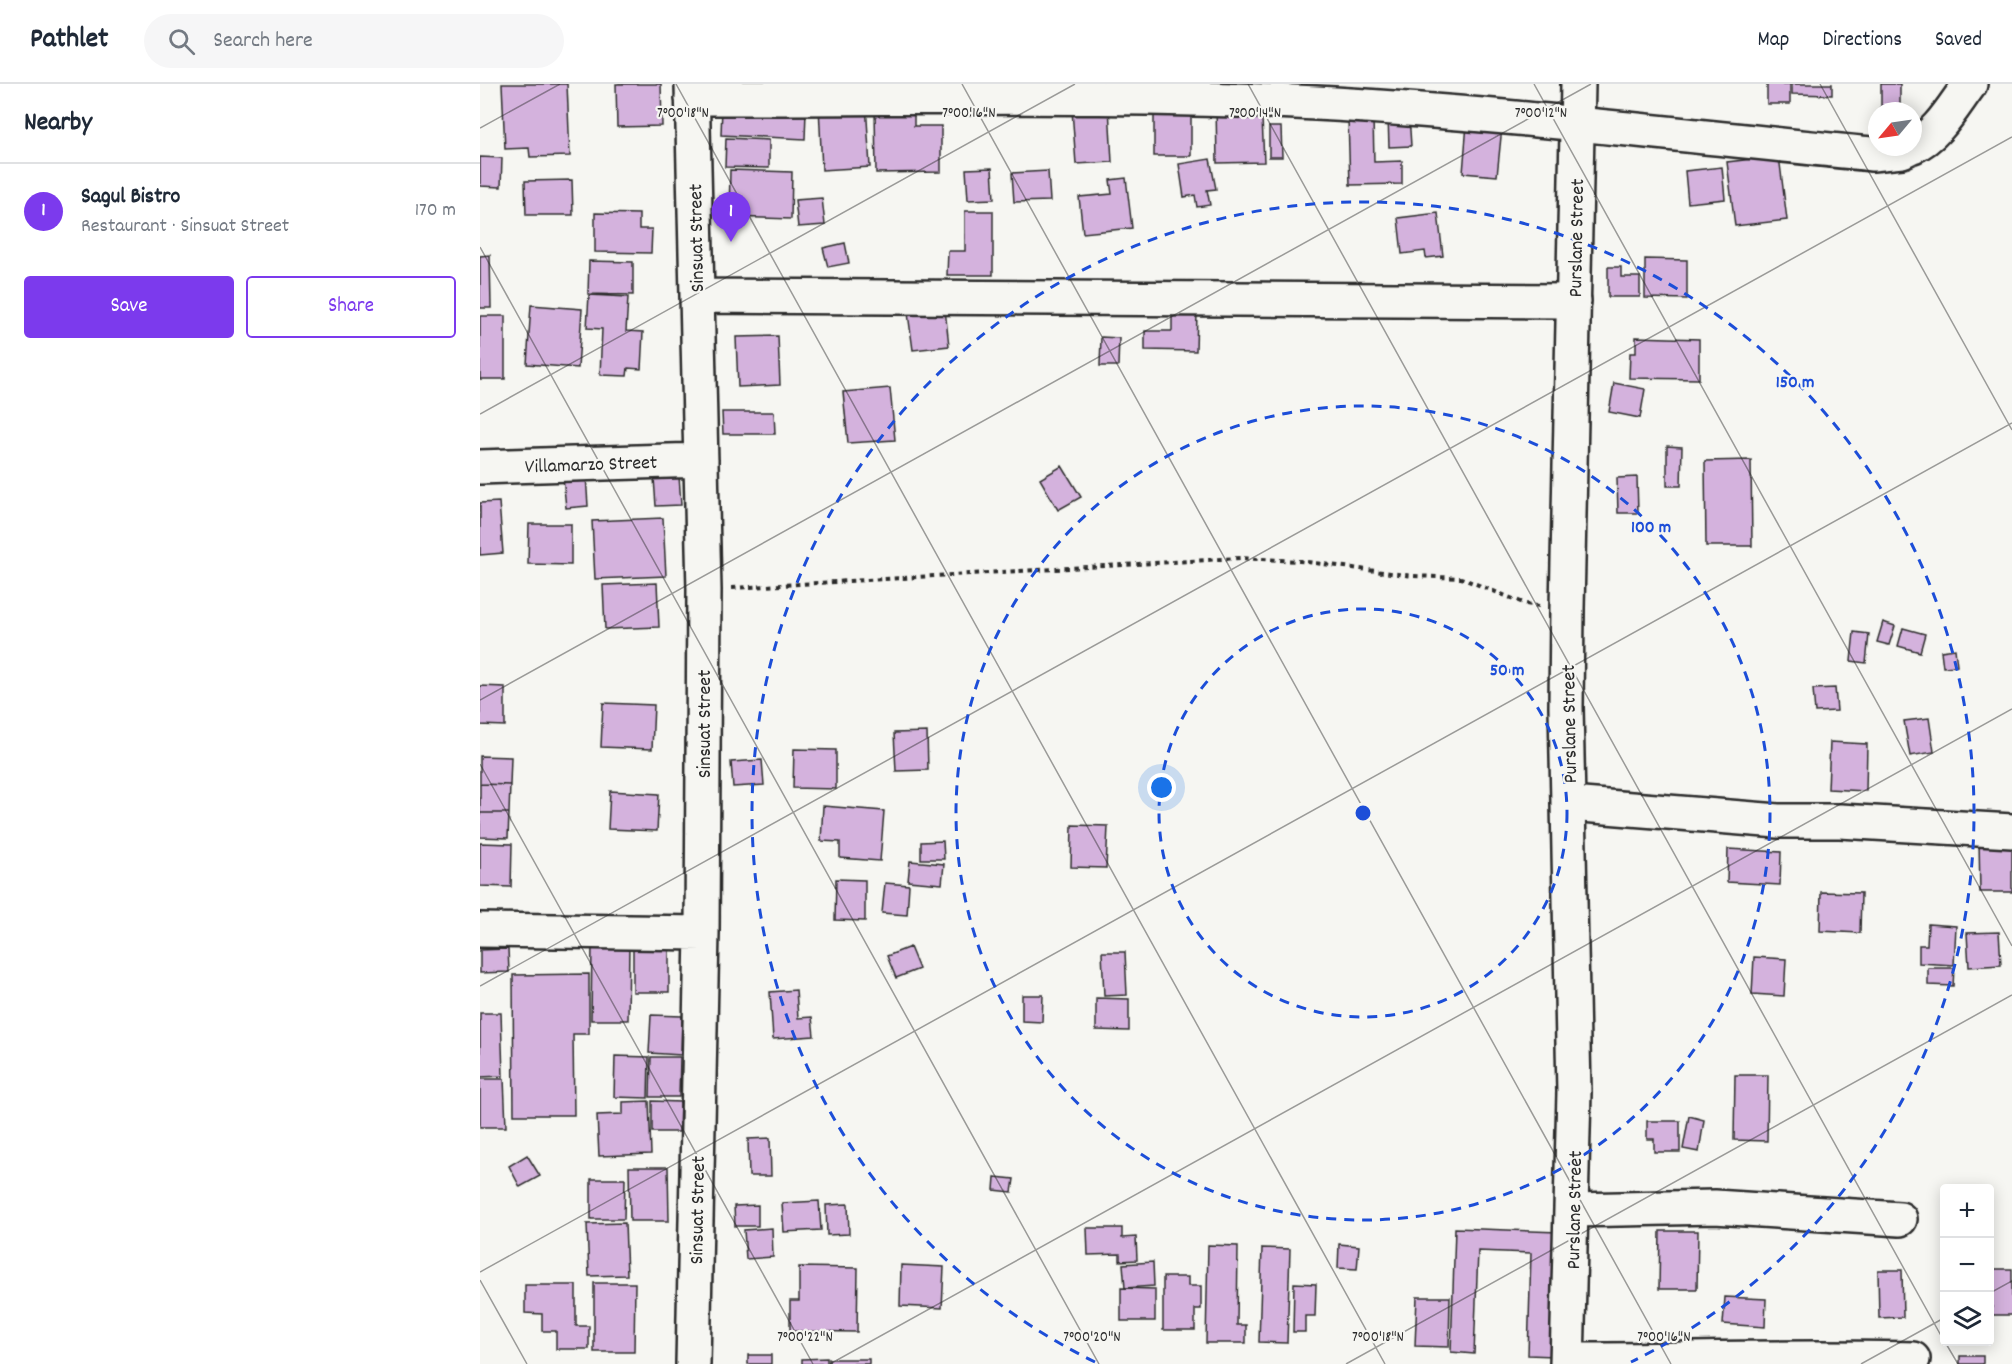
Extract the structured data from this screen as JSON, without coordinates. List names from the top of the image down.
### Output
{
  "streets": {
    "street": ["Sinsuat Street", "Purslane Street", "Villamarzo Street"]
  },
  "crossings": [
    ["Sinsuat Street", "Villamarzo Street"]
  ],
  "north": "bottom left",
  "page": {
    "header": "Pathlet",
    "search": "Search here",
    "nav": ["Map", "Directions", "Saved"],
    "heading": "Nearby",
    "list": [
      {
        "mark": "1",
        "name": "Sagul Bistro",
        "note": "Restaurant · Sinsuat Street",
        "value": "170 m"
      }
    ],
    "pins": "1",
    "buttons": ["Save", "Share"],
    "map_buttons": ["+", "−"]
  },
  "coordinates": [
    "7°00'18\"N",
    "7°00'16\"N",
    "7°00'14\"N",
    "7°00'12\"N",
    "7°00'22\"N",
    "7°00'20\"N"
  ],
  "rings": ["150 m", "100 m", "50 m"]
}
